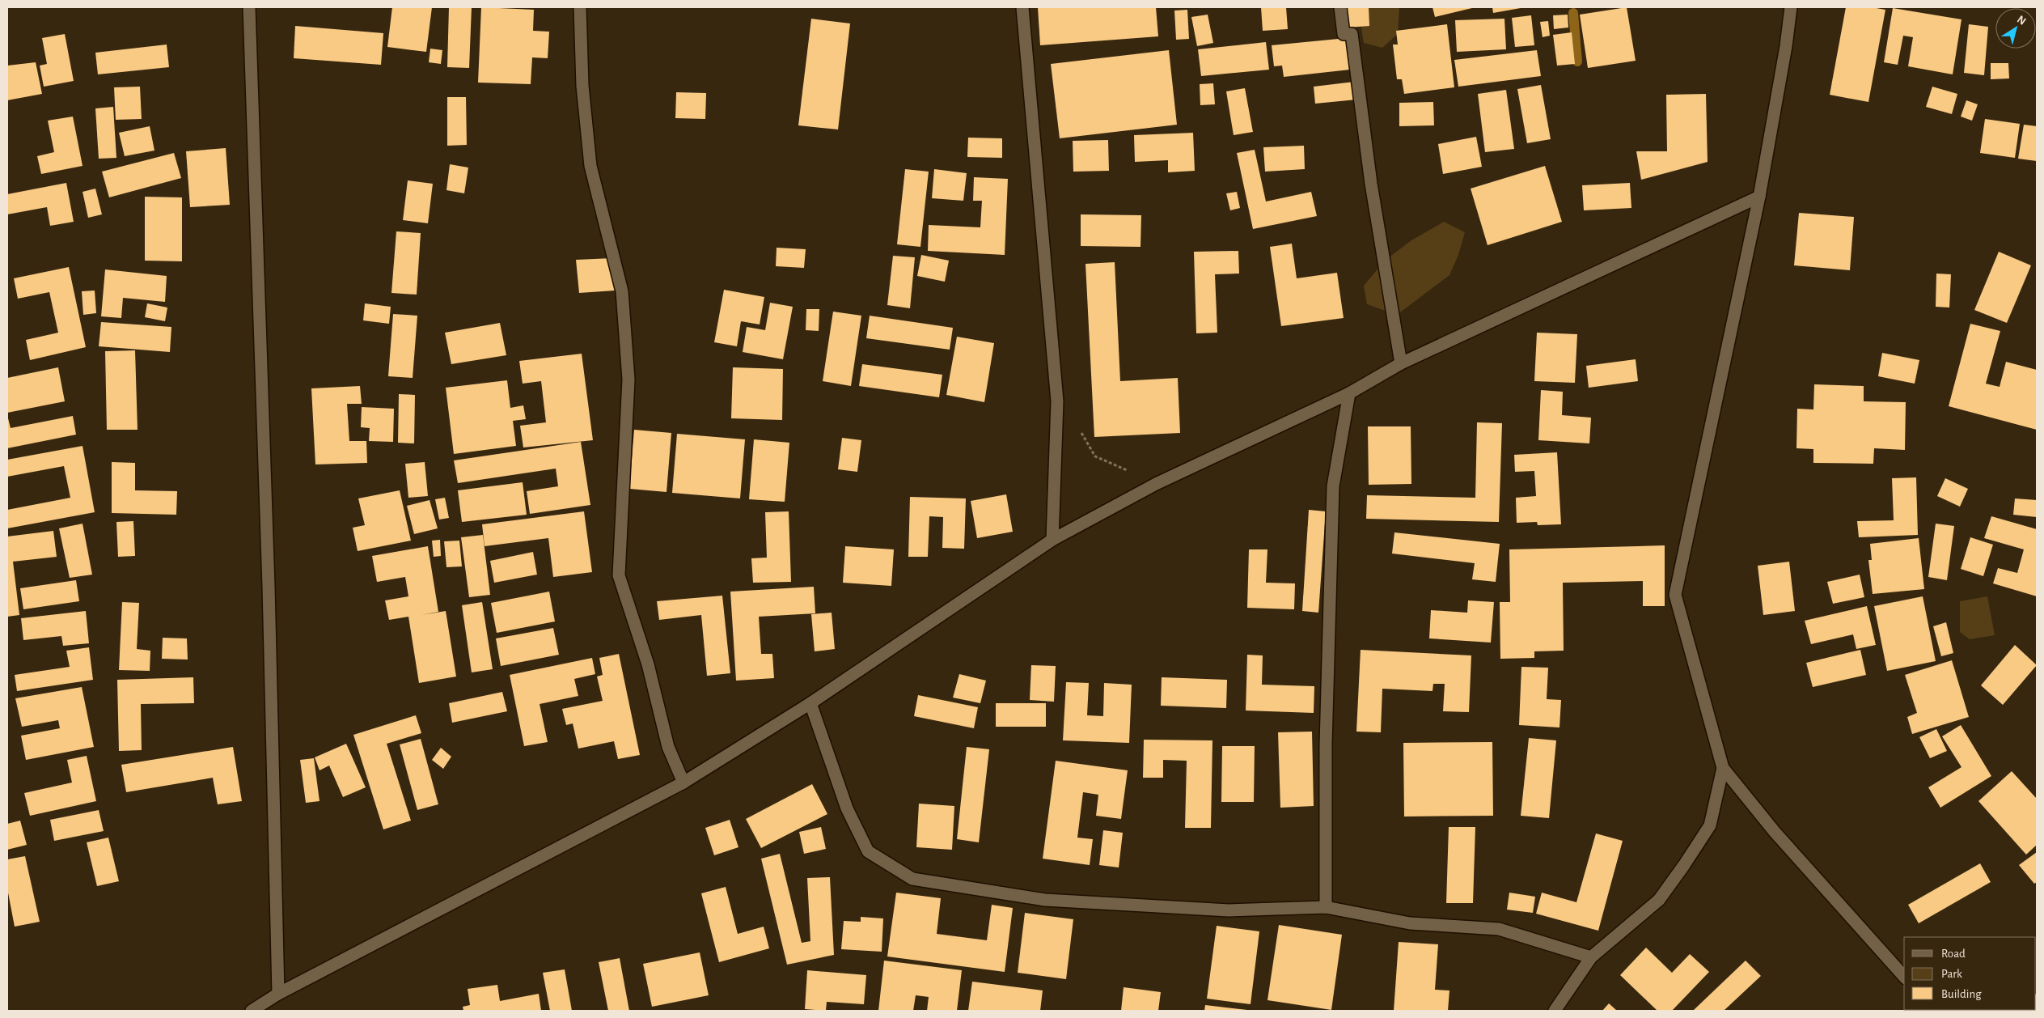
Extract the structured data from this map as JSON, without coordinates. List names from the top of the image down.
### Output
{
  "legend": ["Road", "Park", "Building"],
  "north": "top right"
}
